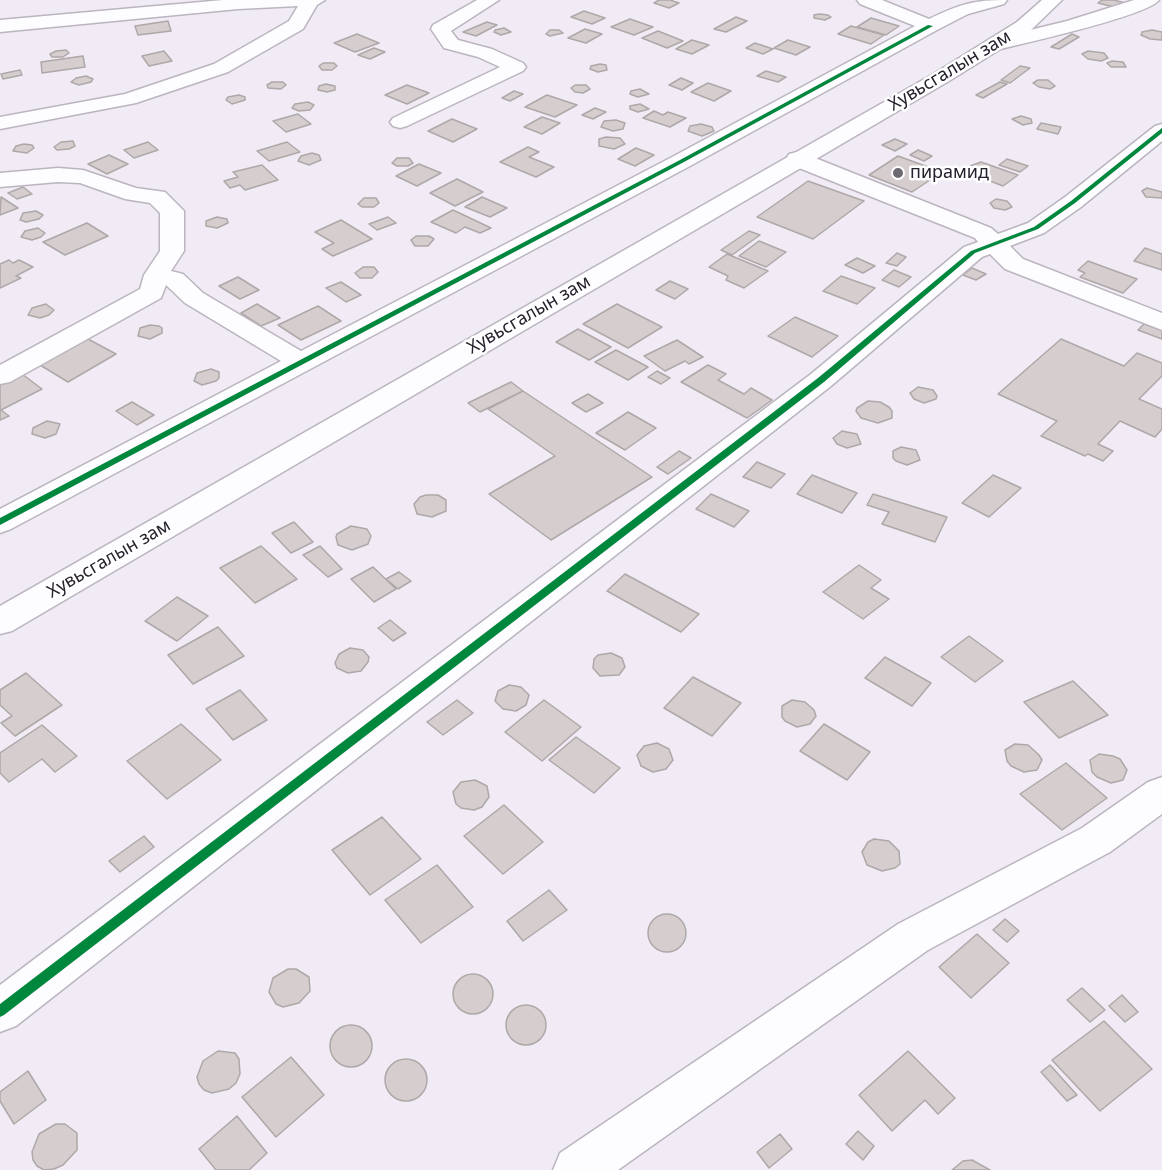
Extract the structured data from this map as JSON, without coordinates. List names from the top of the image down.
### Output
{
  "streets": {
    "street": ["Хувьсгалын зам"]
  },
  "places": ["пирамид"]
}
